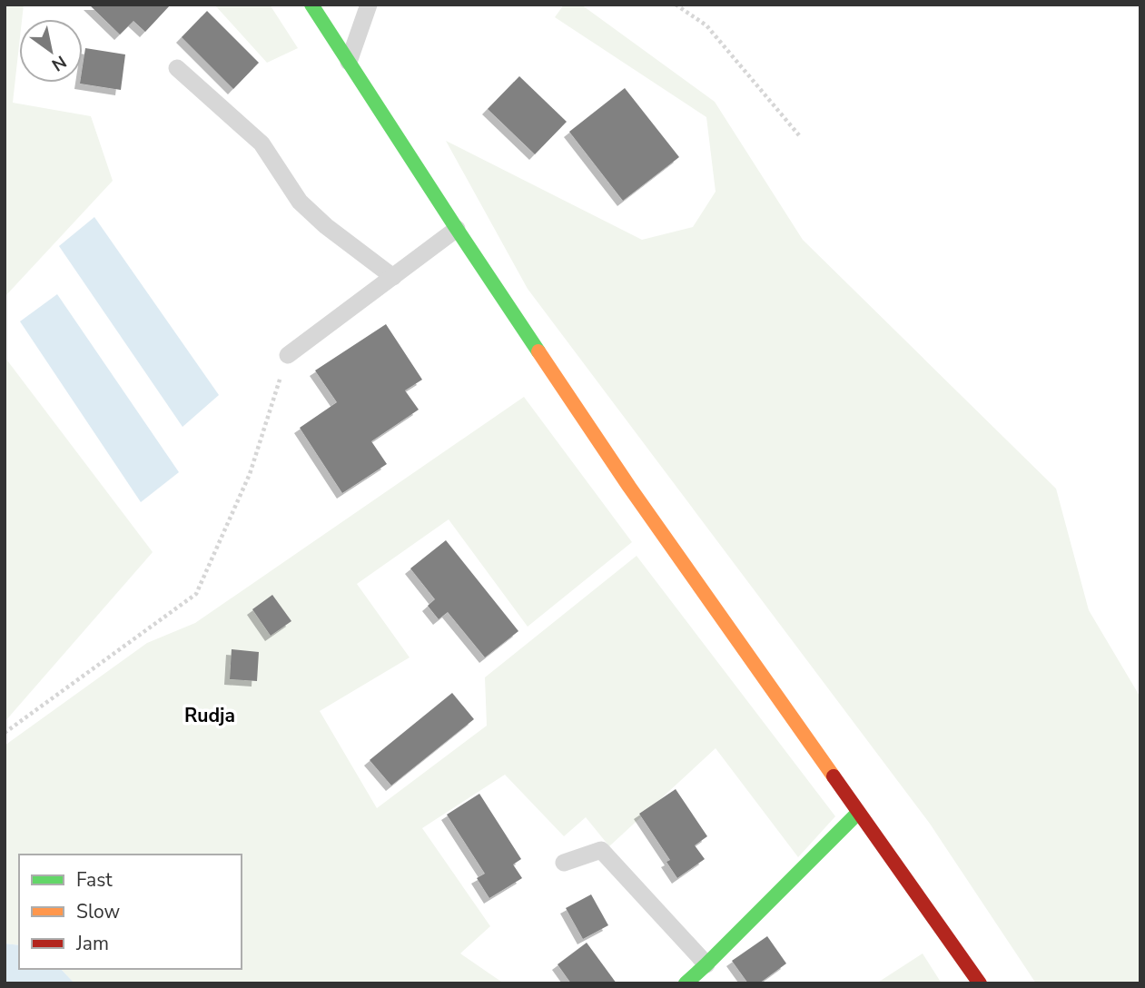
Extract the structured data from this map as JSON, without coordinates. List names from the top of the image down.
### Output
{
  "districts": ["Rudja"],
  "legend": ["Fast", "Slow", "Jam"],
  "north": "bottom right"
}
